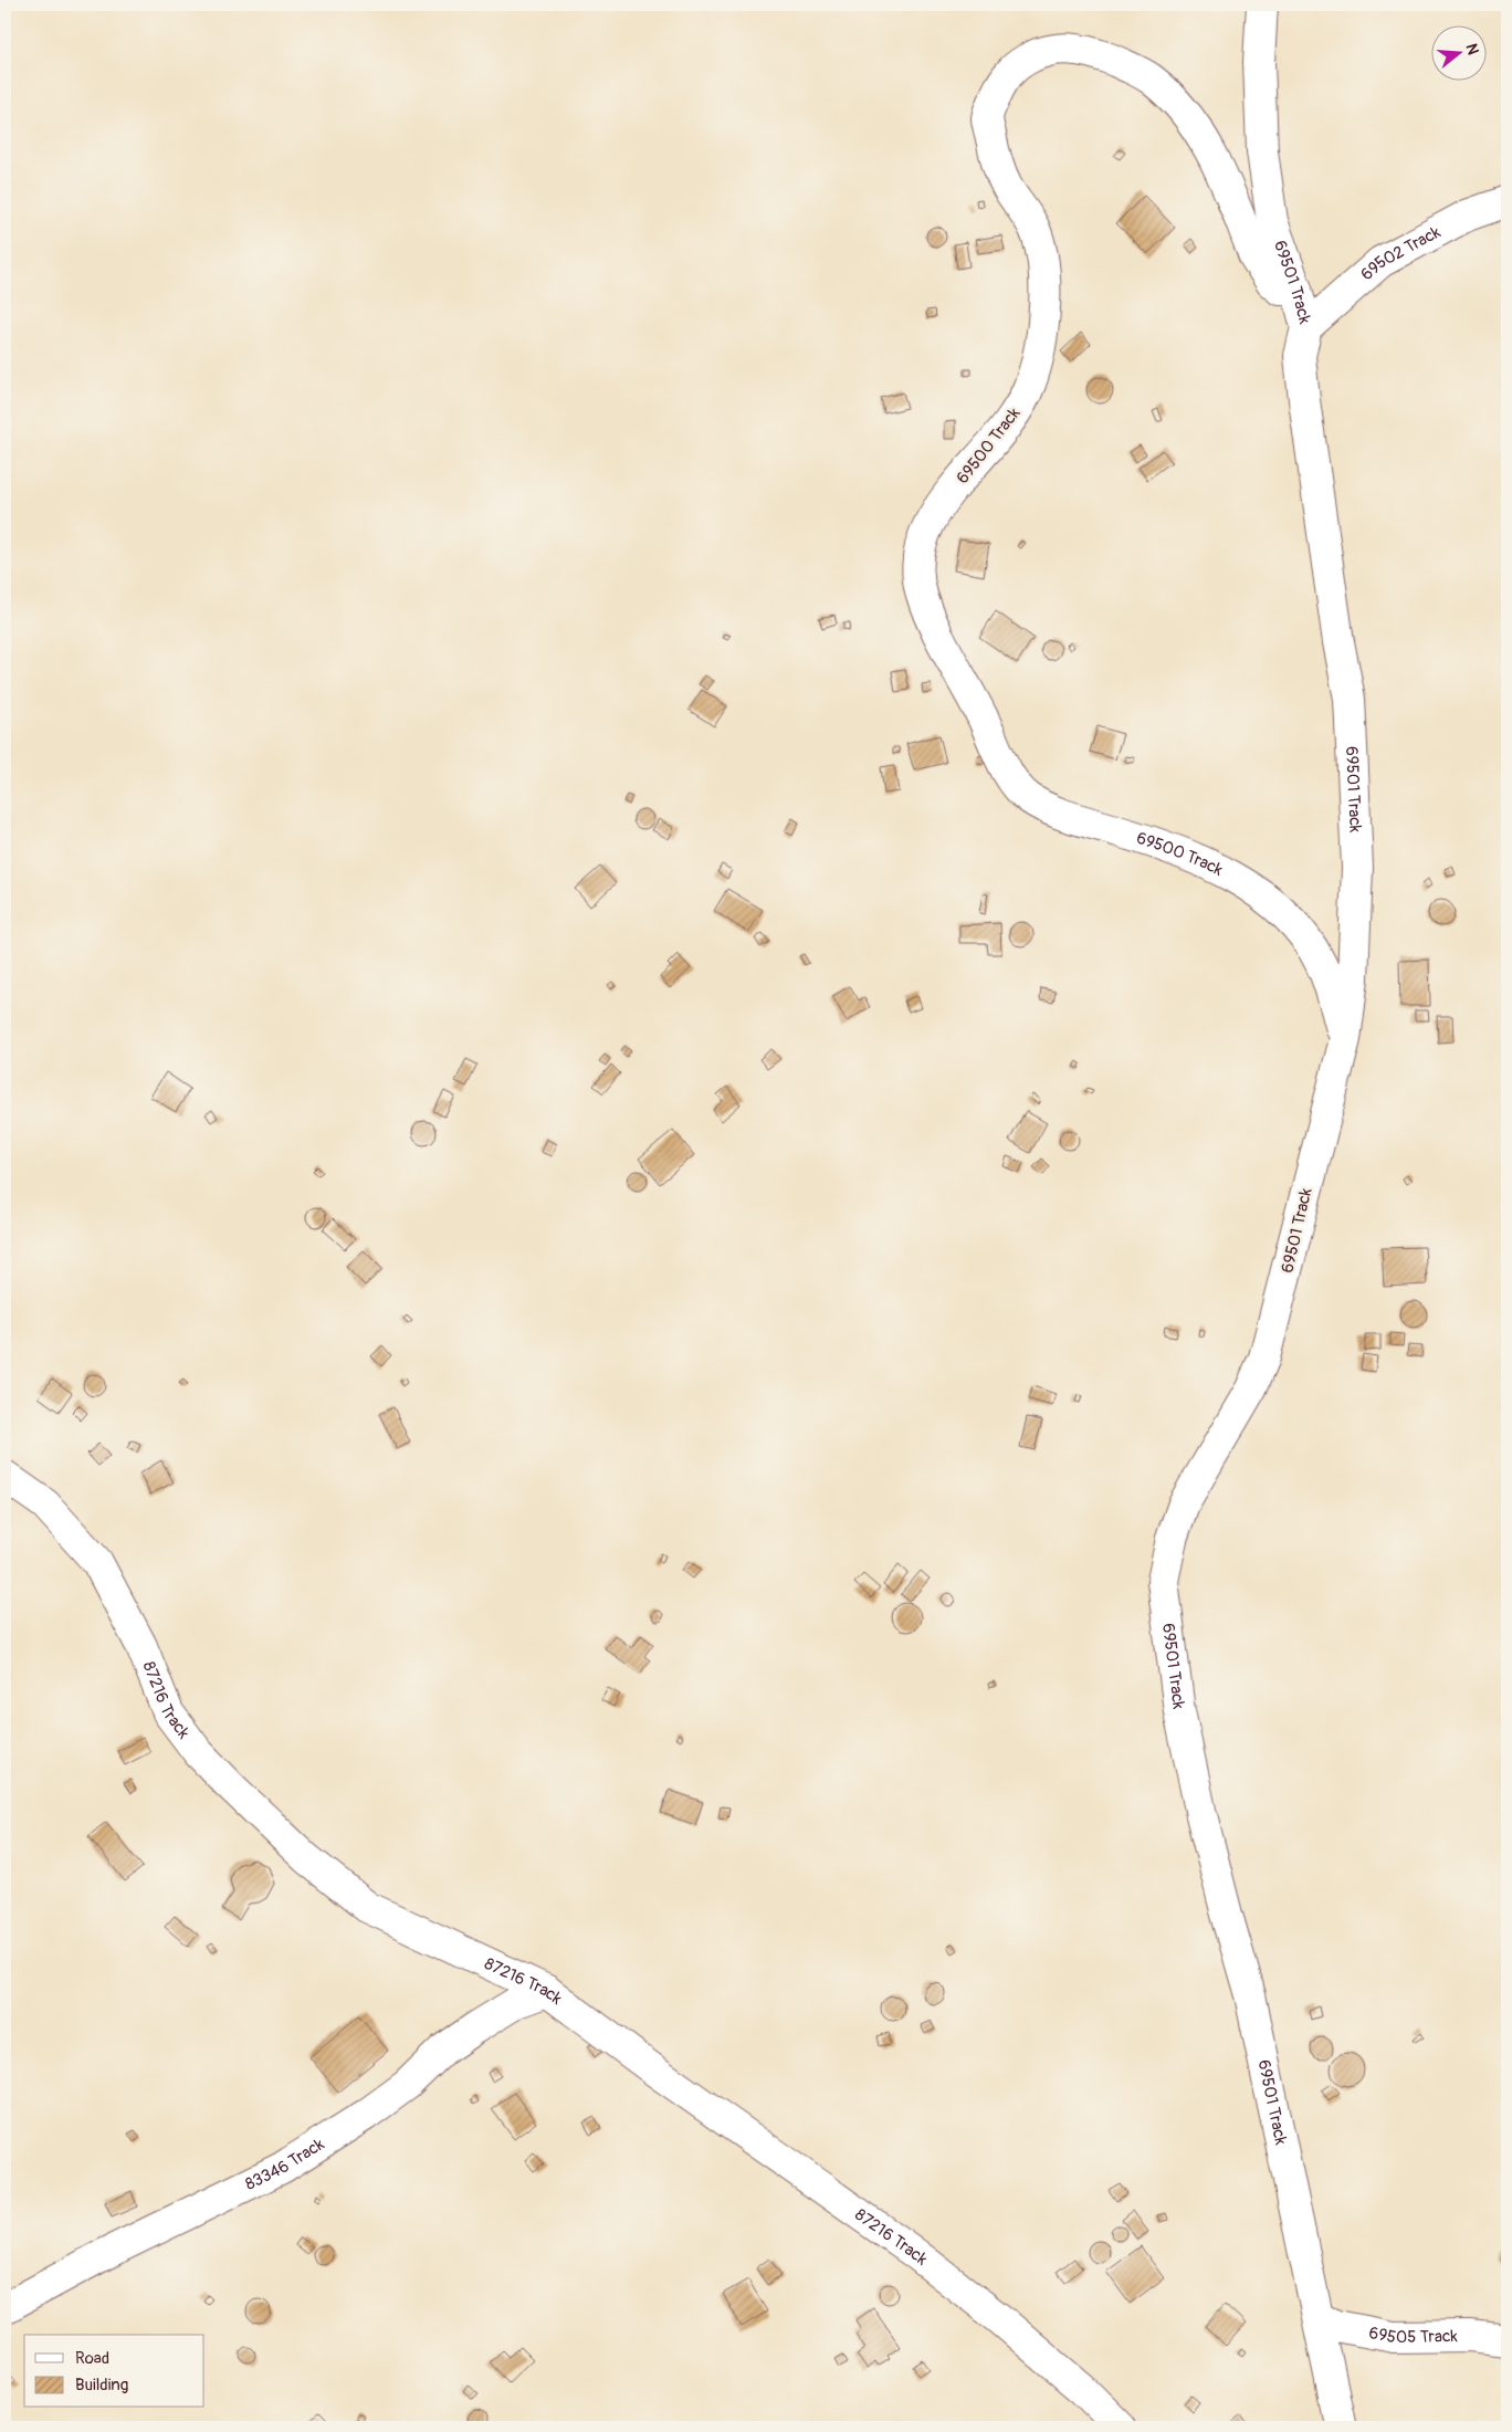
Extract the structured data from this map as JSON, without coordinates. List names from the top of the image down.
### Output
{
  "streets": {
    "street": [
      "69502 Track",
      "69501 Track",
      "69500 Track",
      "87216 Track",
      "83346 Track",
      "69505 Track"
    ]
  },
  "crossings": [
    ["69502 Track", "69501 Track"],
    ["69501 Track", "69500 Track"],
    ["69501 Track", "69505 Track"],
    ["87216 Track", "83346 Track"]
  ],
  "legend": ["Road", "Building"],
  "north": "right"
}
